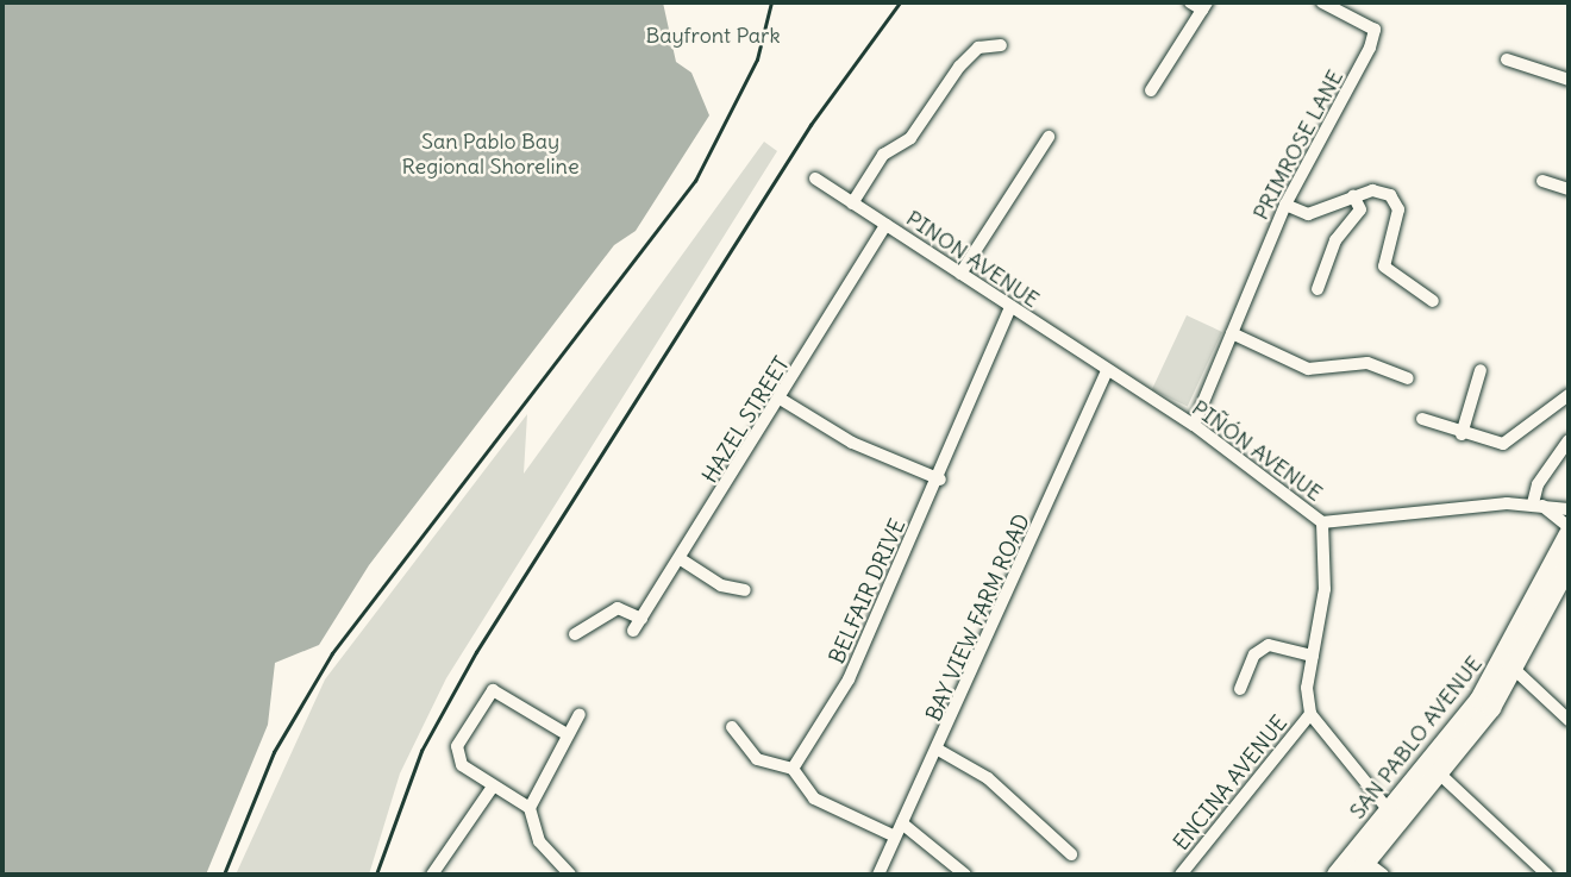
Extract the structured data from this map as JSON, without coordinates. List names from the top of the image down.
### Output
{
  "streets": {
    "main road": ["SAN PABLO AVENUE"],
    "street": [
      "PRIMROSE LANE",
      "PINON AVENUE",
      "HAZEL STREET",
      "PIÑÓN AVENUE",
      "BELFAIR DRIVE",
      "BAY VIEW FARM ROAD",
      "ENCINA AVENUE"
    ]
  },
  "crossings": [
    ["PRIMROSE LANE", "PIÑÓN AVENUE"],
    ["PINON AVENUE", "HAZEL STREET"],
    ["PINON AVENUE", "PIÑÓN AVENUE"],
    ["PINON AVENUE", "BELFAIR DRIVE"],
    ["PINON AVENUE", "BAY VIEW FARM ROAD"],
    ["PIÑÓN AVENUE", "BAY VIEW FARM ROAD"]
  ],
  "parks": ["Bayfront Park", "San Pablo Bay Regional Shoreline"]
}
